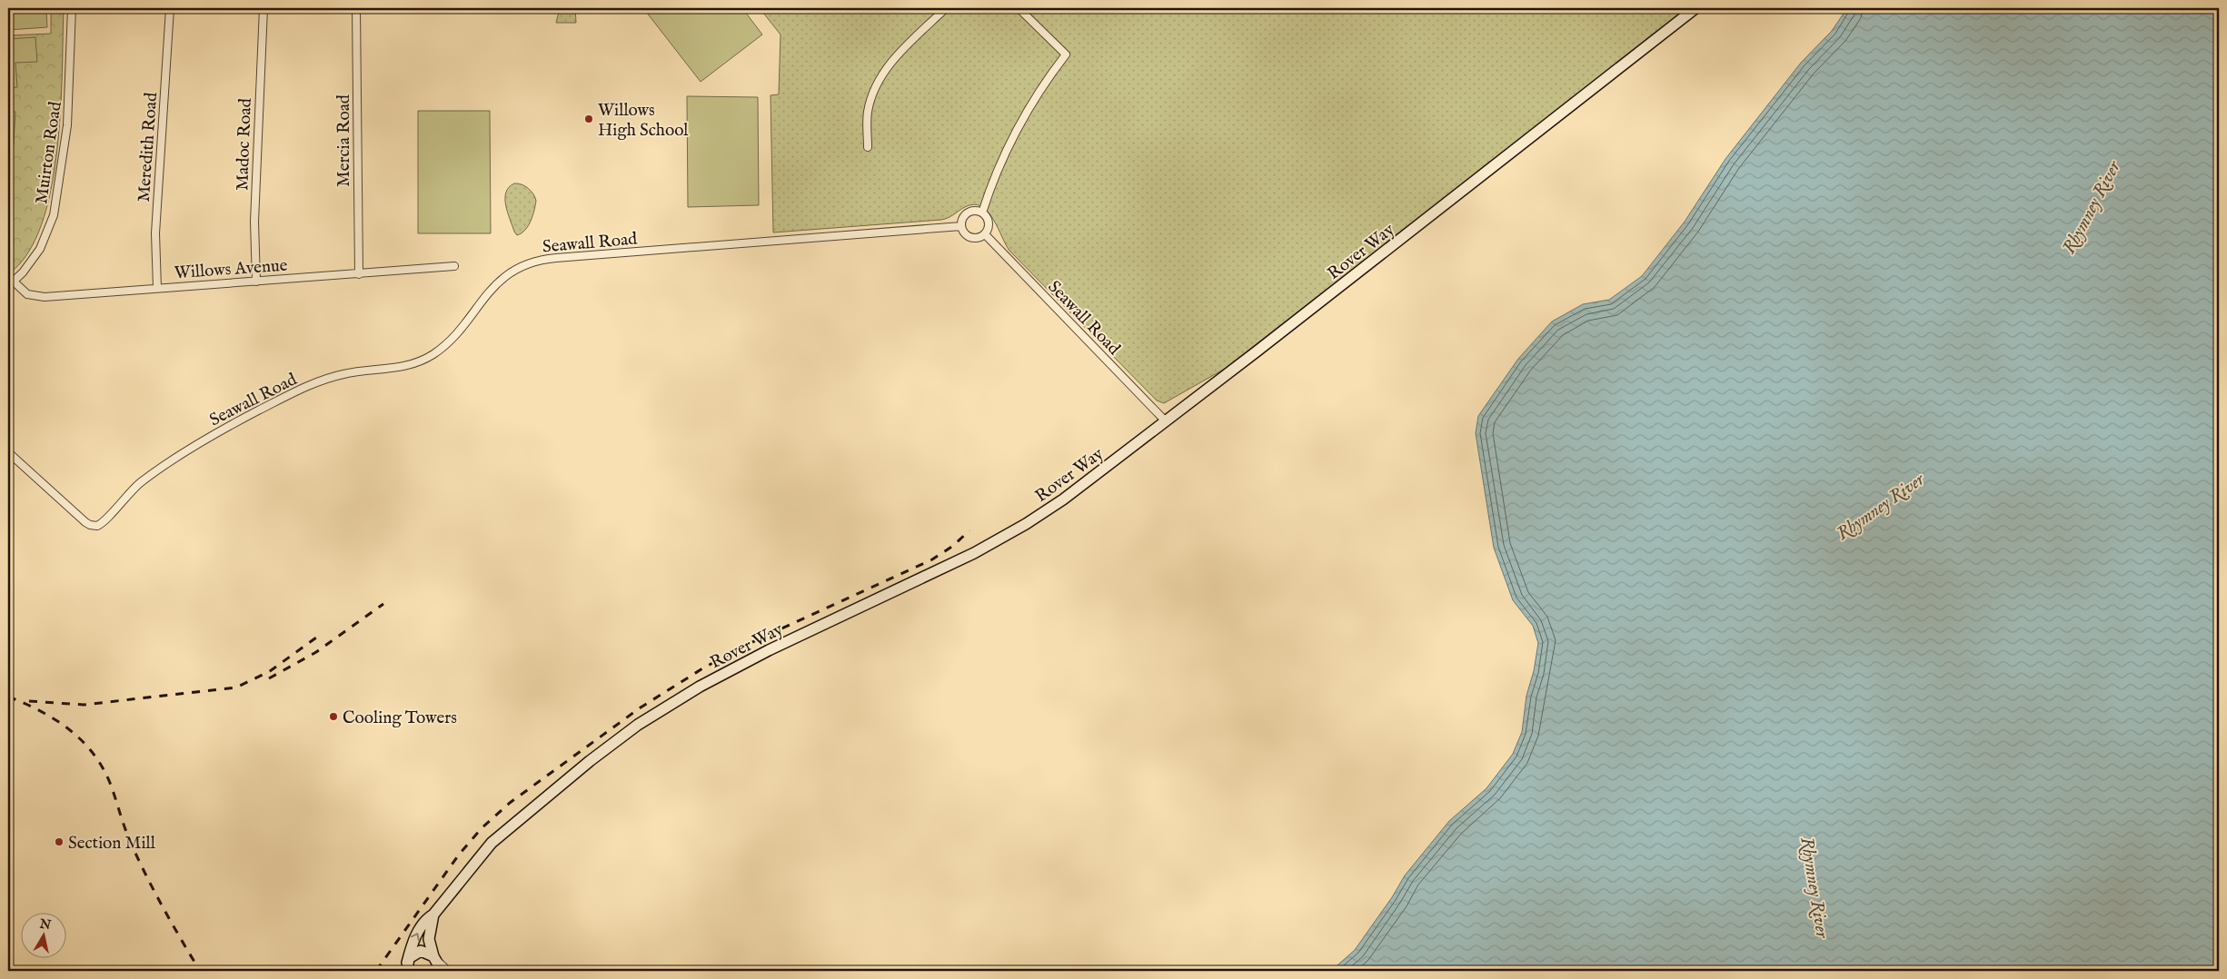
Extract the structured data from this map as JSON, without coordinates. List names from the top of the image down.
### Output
{
  "streets": {
    "street": [
      "Mercia Road",
      "Madoc Road",
      "Meredith Road",
      "Muirton Road",
      "Seawall Road",
      "Rover Way",
      "Willows Avenue"
    ]
  },
  "crossings": [
    ["Mercia Road", "Willows Avenue"],
    ["Madoc Road", "Willows Avenue"],
    ["Meredith Road", "Willows Avenue"],
    ["Muirton Road", "Willows Avenue"],
    ["Seawall Road", "Rover Way"]
  ],
  "water": ["Rhymney River"],
  "places": ["Willows High School", "Cooling Towers", "Section Mill"],
  "north": "top"
}
